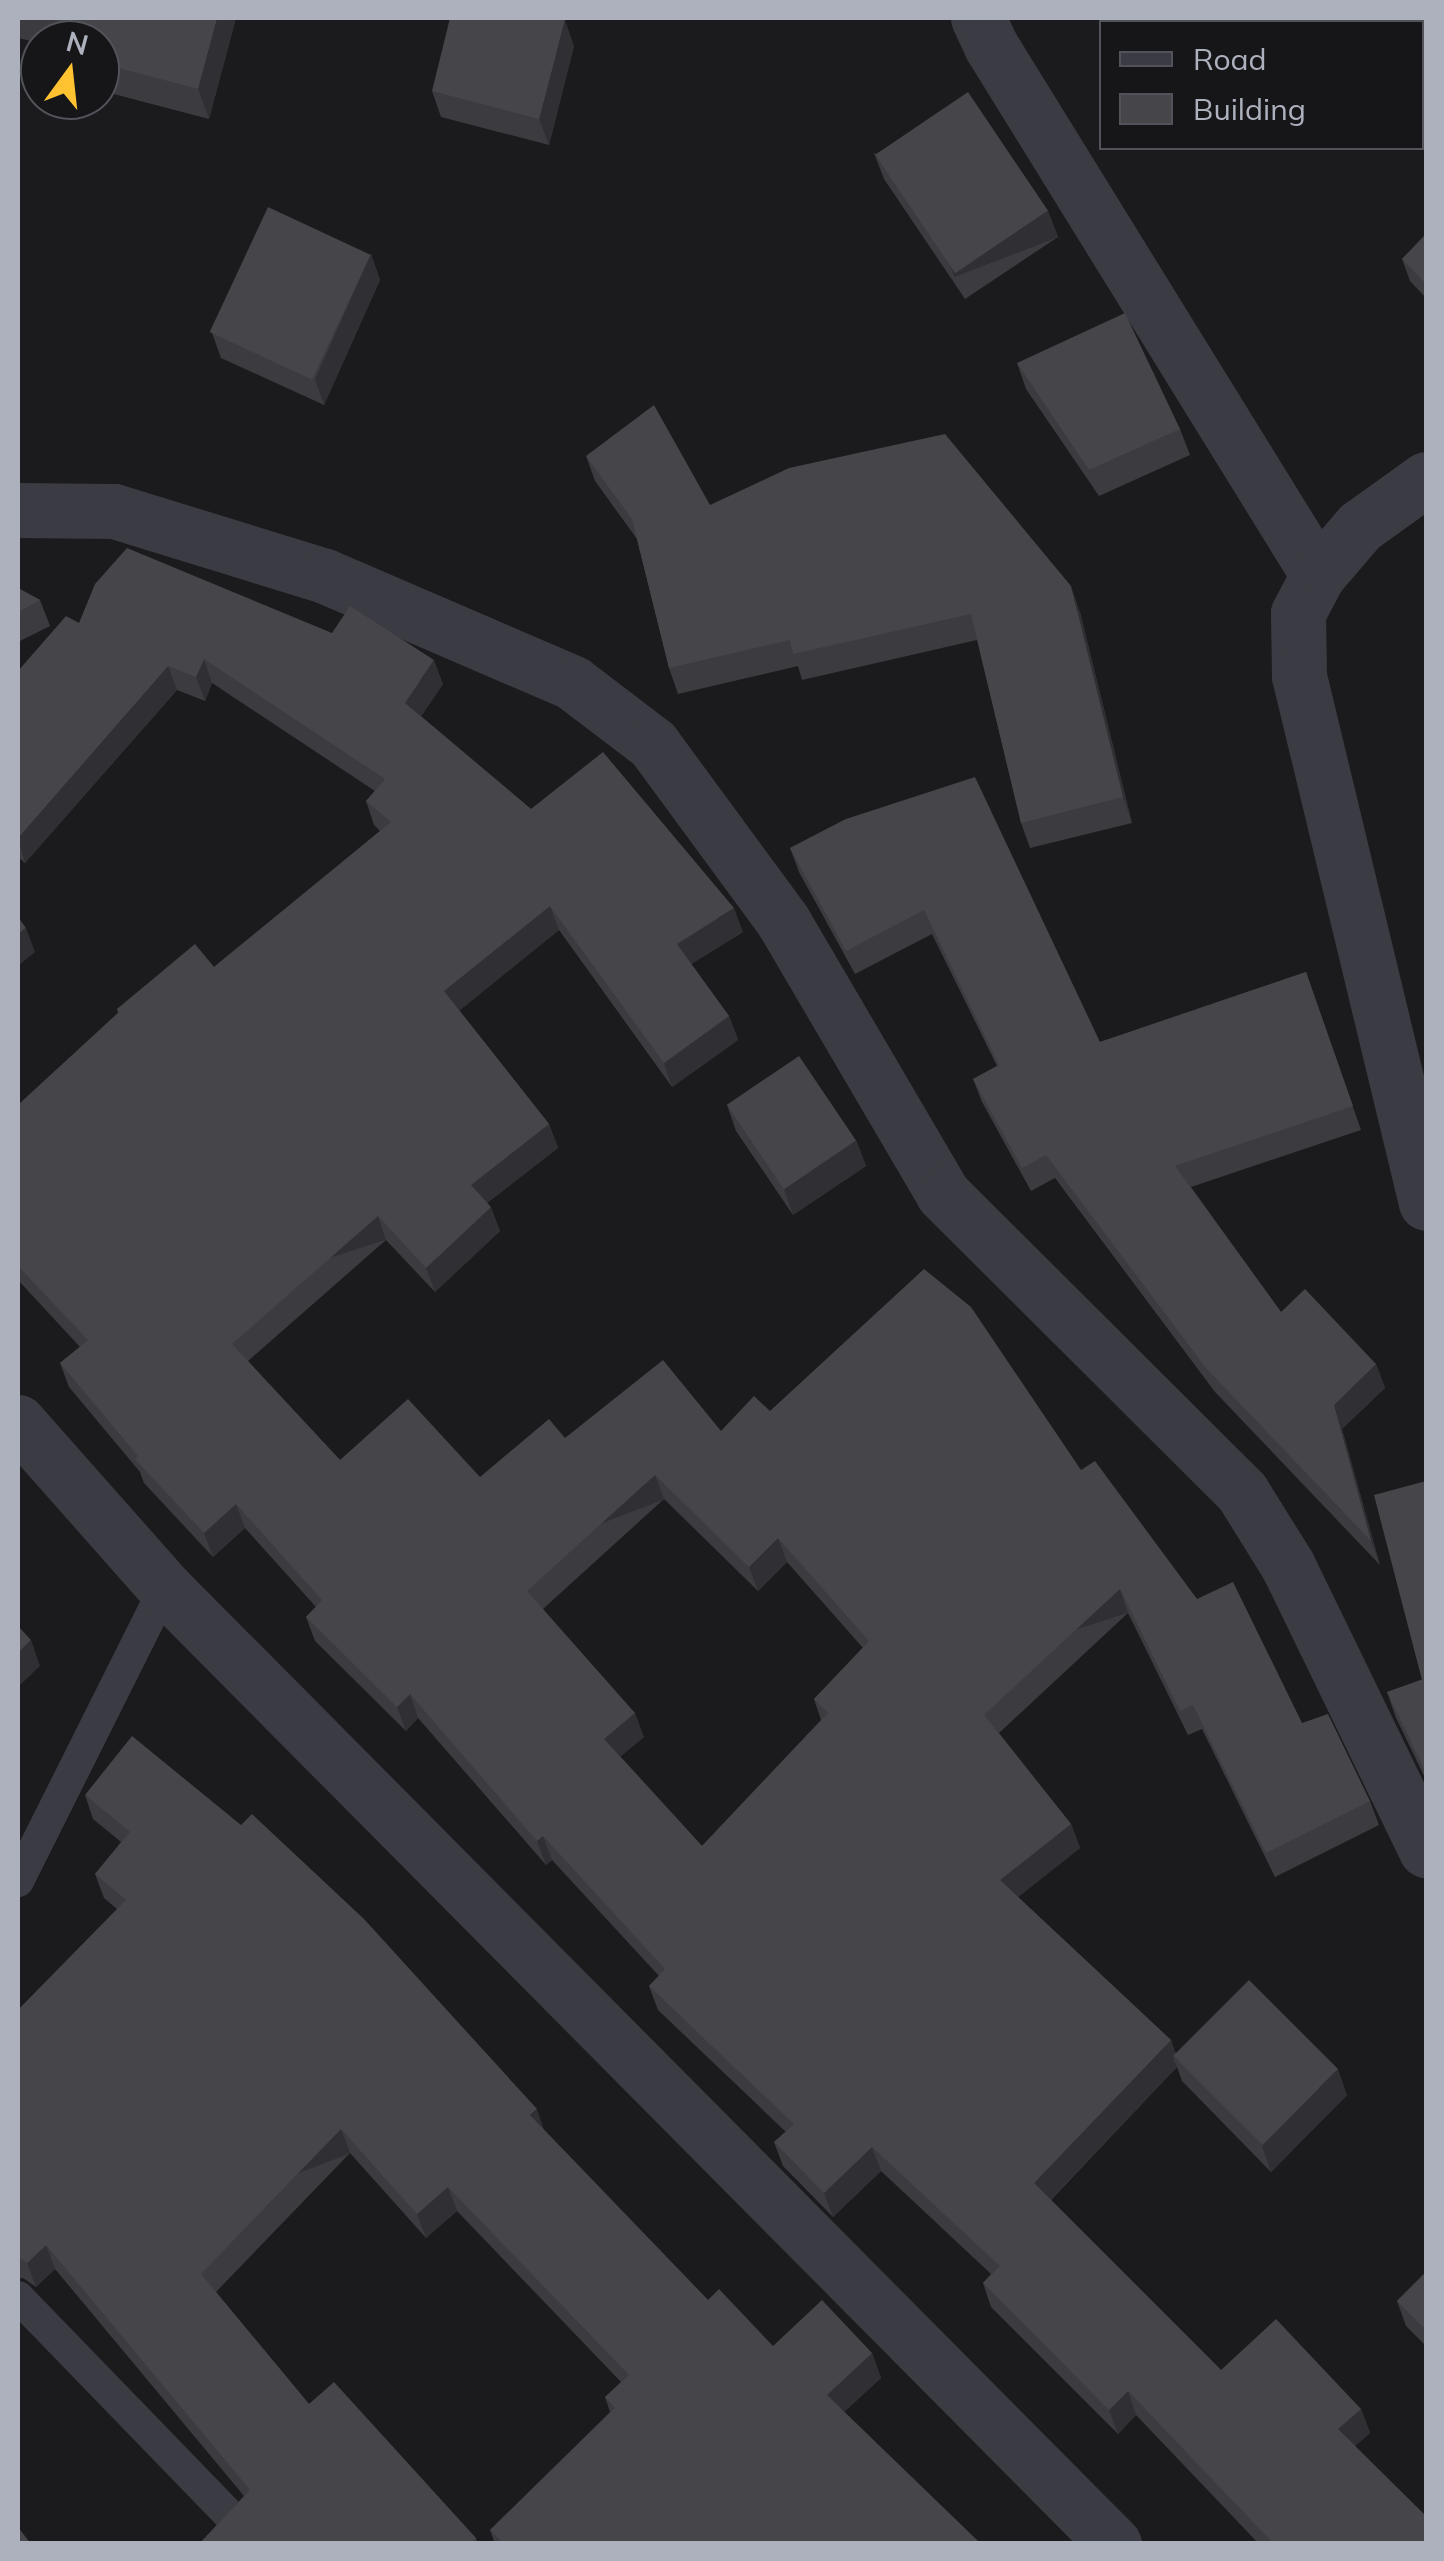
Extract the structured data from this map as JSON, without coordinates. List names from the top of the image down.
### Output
{
  "legend": ["Road", "Building"],
  "north": "top"
}
